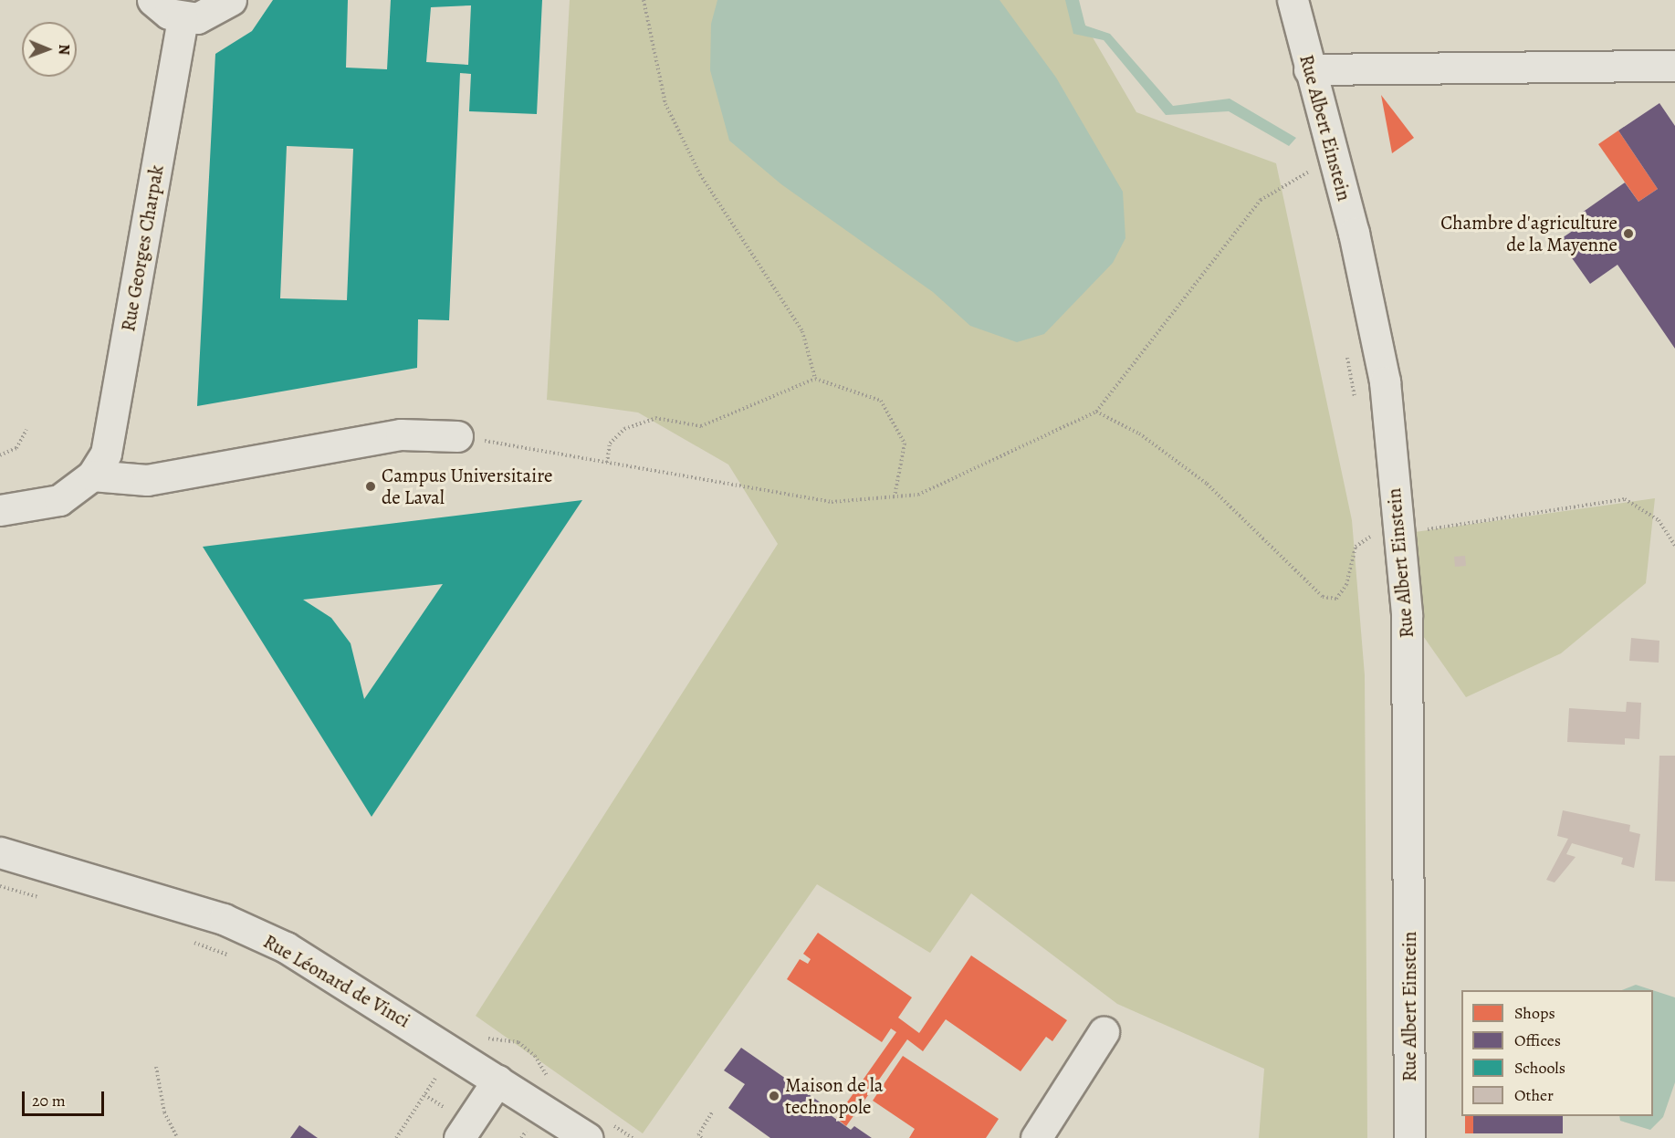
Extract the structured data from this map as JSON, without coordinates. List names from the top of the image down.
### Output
{
  "streets": {
    "street": ["Rue Albert Einstein", "Rue Georges Charpak", "Rue Léonard de Vinci"]
  },
  "places": ["Chambre d'agriculture de la Mayenne", "Campus Universitaire de Laval", "Maison de la technopole"],
  "legend": [
    "Shops",
    "Offices",
    "Schools",
    "Other"
  ],
  "scale_bar": "20 m",
  "north": "right"
}
